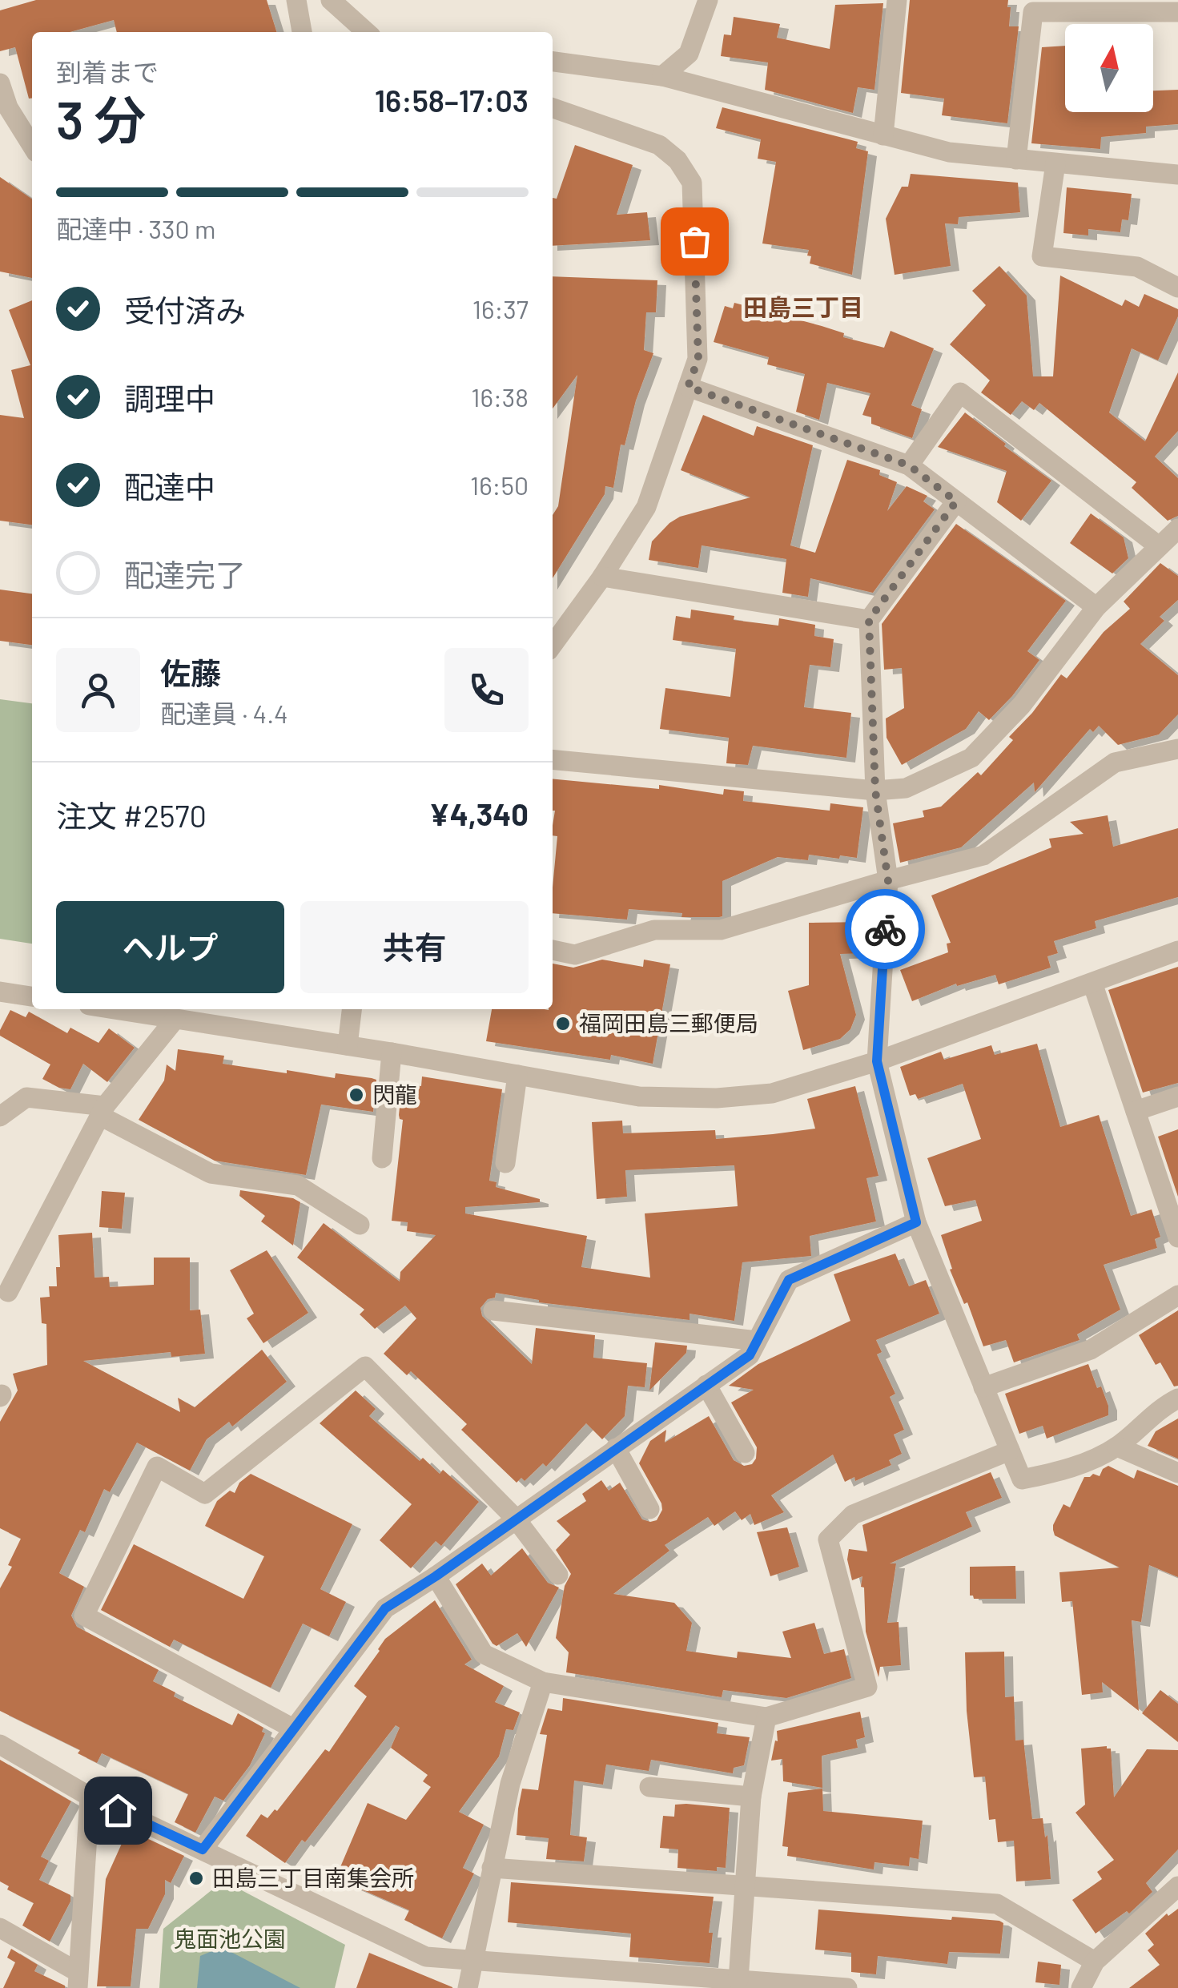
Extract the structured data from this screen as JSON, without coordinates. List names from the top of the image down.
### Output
{
  "districts": ["田島三丁目"],
  "parks": ["鬼面池公園"],
  "places": ["福岡田島三郵便局", "閃龍", "田島三丁目南集会所"],
  "north": "top",
  "page": {
    "heading": ["3 分", "到着まで", "16:58–17:03"],
    "panel": [
      "佐藤",
      "配達員 · 4.4",
      "注文 #2570",
      "¥4,340"
    ],
    "bar": "配達中 · 330 m",
    "list": [
      ["受付済み", "16:37"],
      ["調理中", "16:38"],
      ["配達中", "16:50"],
      "配達完了"
    ],
    "buttons": ["ヘルプ", "共有"]
  }
}
